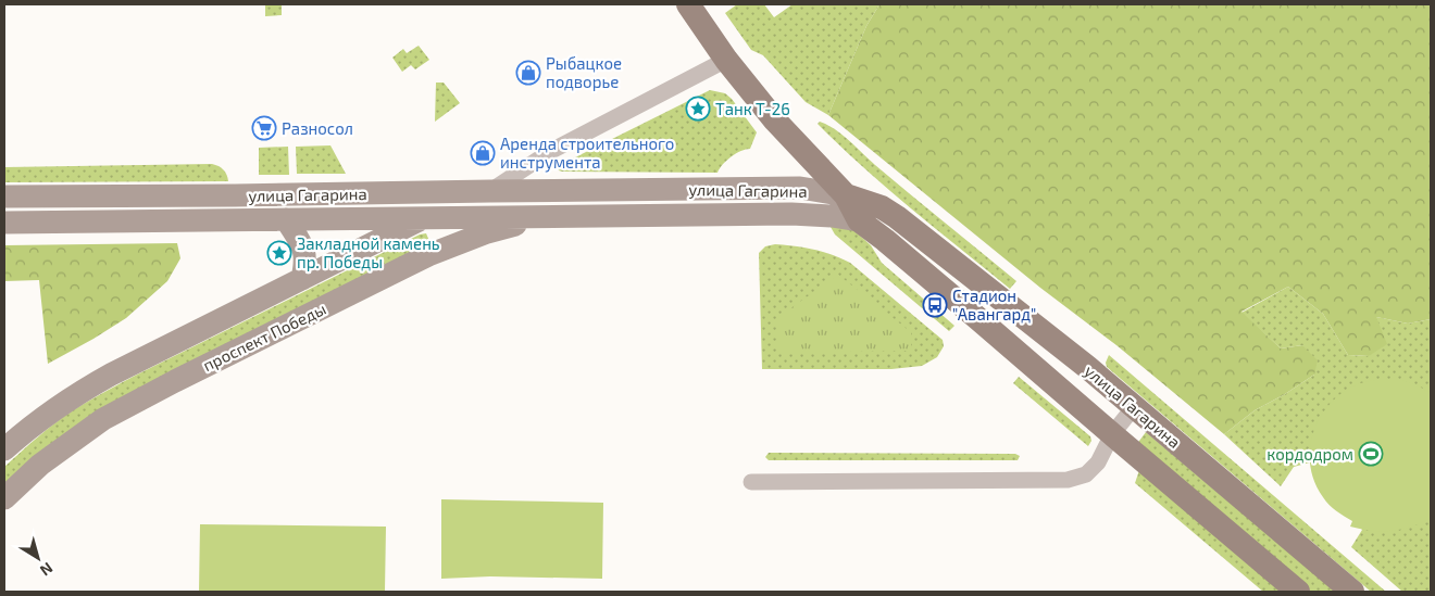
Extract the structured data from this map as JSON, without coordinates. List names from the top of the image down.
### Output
{
  "streets": {
    "main road": ["улица Гагарина", "проспект Победы"]
  },
  "crossings": [
    ["улица Гагарина", "проспект Победы"]
  ],
  "places": {
    "shop": ["Рыбацкое подворье", "Аренда строительного инструмента"],
    "place": ["Танк Т-26", "Закладной камень пр. Победы"],
    "supermarket": ["Разносол"],
    "bus stop": ["Стадион \"Авангард\""],
    "sports": ["кордодром"]
  },
  "north": "bottom right"
}
